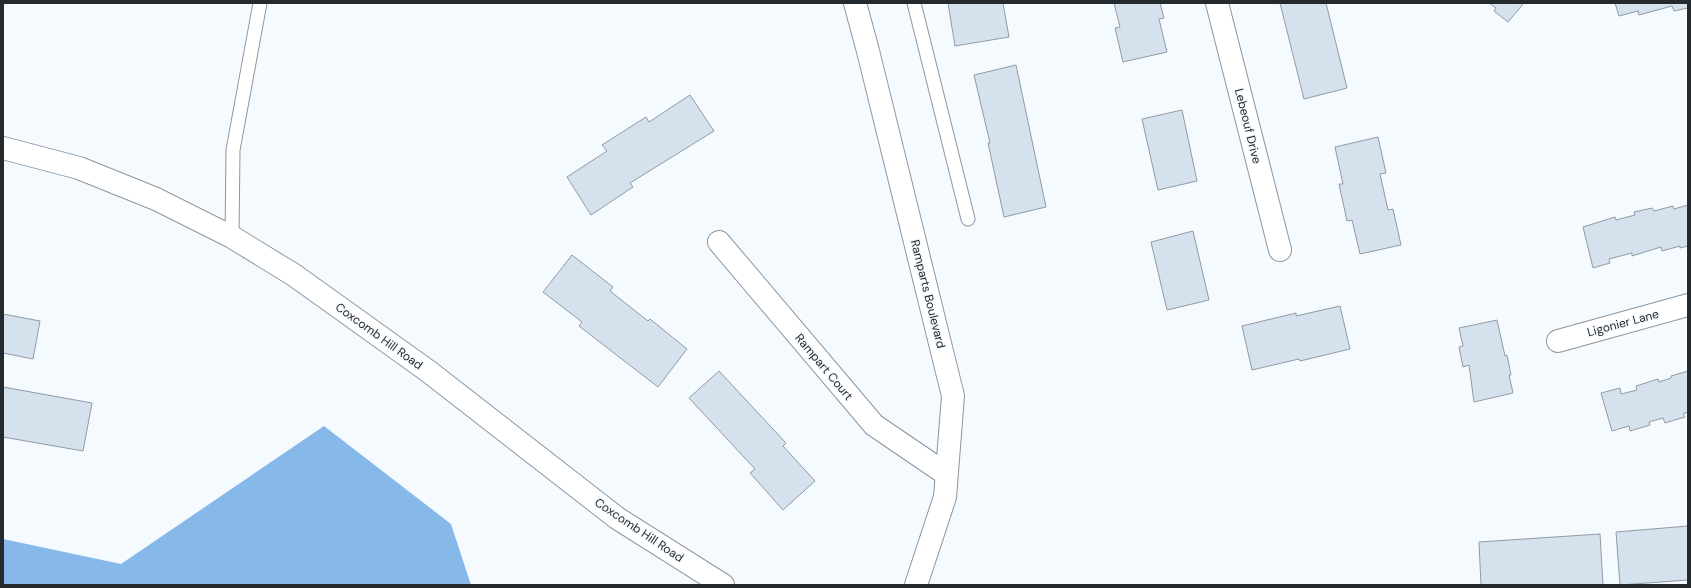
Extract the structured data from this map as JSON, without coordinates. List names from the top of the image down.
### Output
{
  "streets": {
    "street": [
      "Lebeouf Drive",
      "Ramparts Boulevard",
      "Ligonier Lane",
      "Coxcomb Hill Road",
      "Rampart Court"
    ]
  },
  "crossings": [
    ["Ramparts Boulevard", "Rampart Court"]
  ]
}
